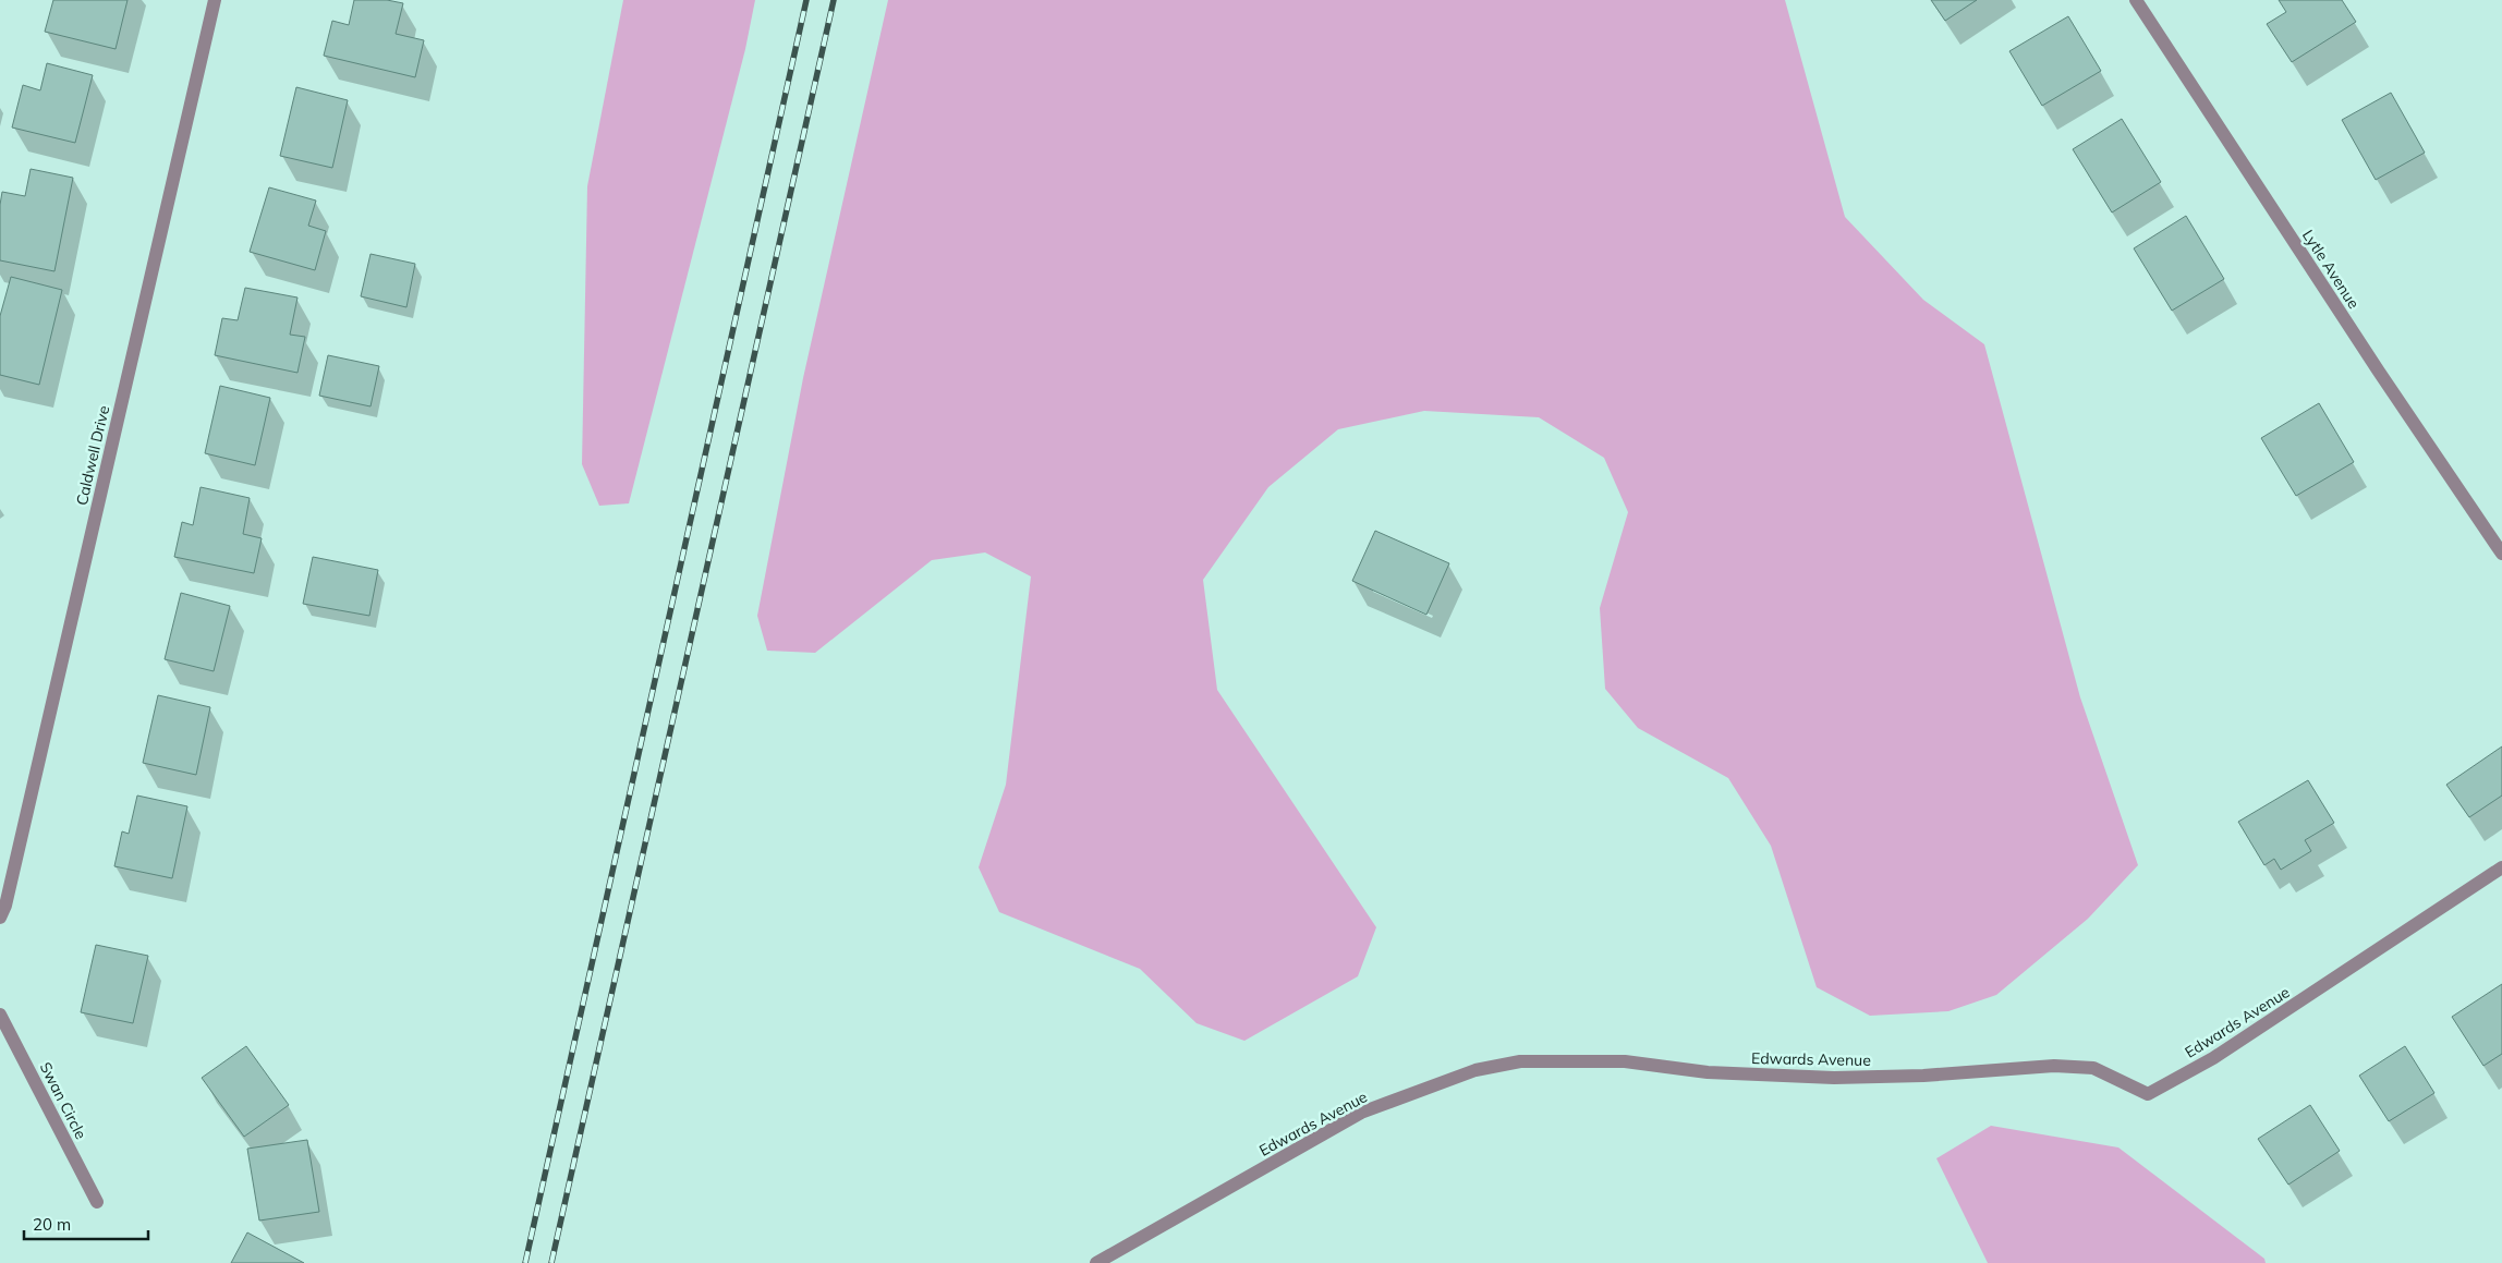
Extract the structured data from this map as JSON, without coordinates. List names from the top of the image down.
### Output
{
  "streets": {
    "street": [
      "Lytle Avenue",
      "Caldwell Drive",
      "Edwards Avenue",
      "Swan Circle"
    ]
  },
  "scale_bar": "20 m"
}
